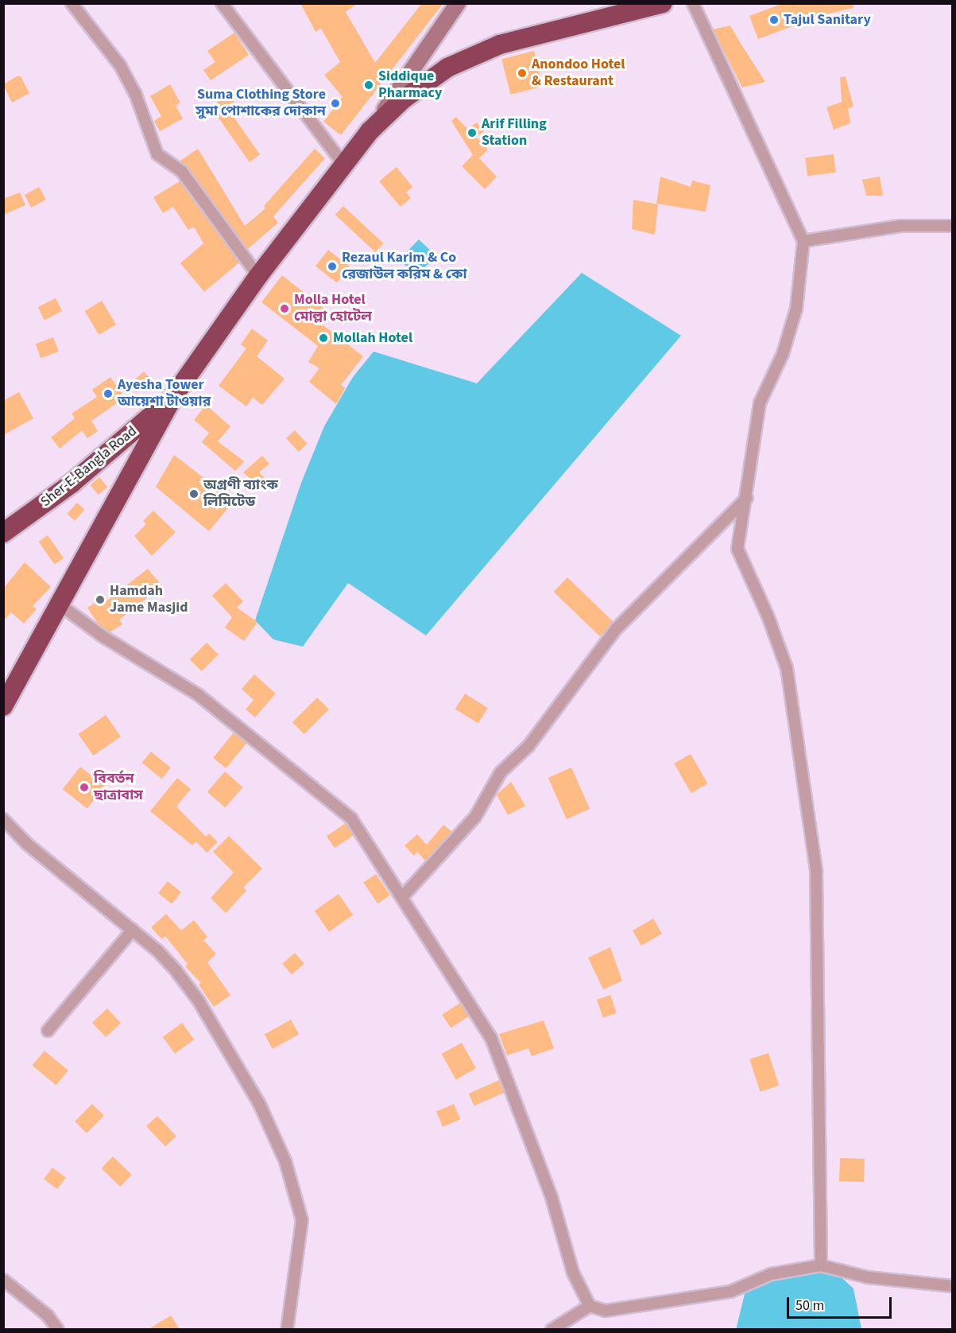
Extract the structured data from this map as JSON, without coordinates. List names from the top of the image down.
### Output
{
  "streets": {
    "highway": ["Sher-E-Bangla Road"]
  },
  "places": [
    "Tajul Sanitary",
    "Anondoo Hotel & Restaurant",
    "Siddique Pharmacy",
    "Suma Clothing Store সুমা পোশাকের দোকান",
    "Arif Filling Station",
    "Rezaul Karim & Co রেজাউল করিম & কো",
    "Molla Hotel মোল্লা হোটেল",
    "Mollah Hotel",
    "Ayesha Tower আয়েশা টাওয়ার",
    "অগ্রণী ব্যাংক লিমিটেড",
    "Hamdah Jame Masjid",
    "বিবর্তন ছাত্রাবাস"
  ],
  "scale_bar": "50 m"
}
